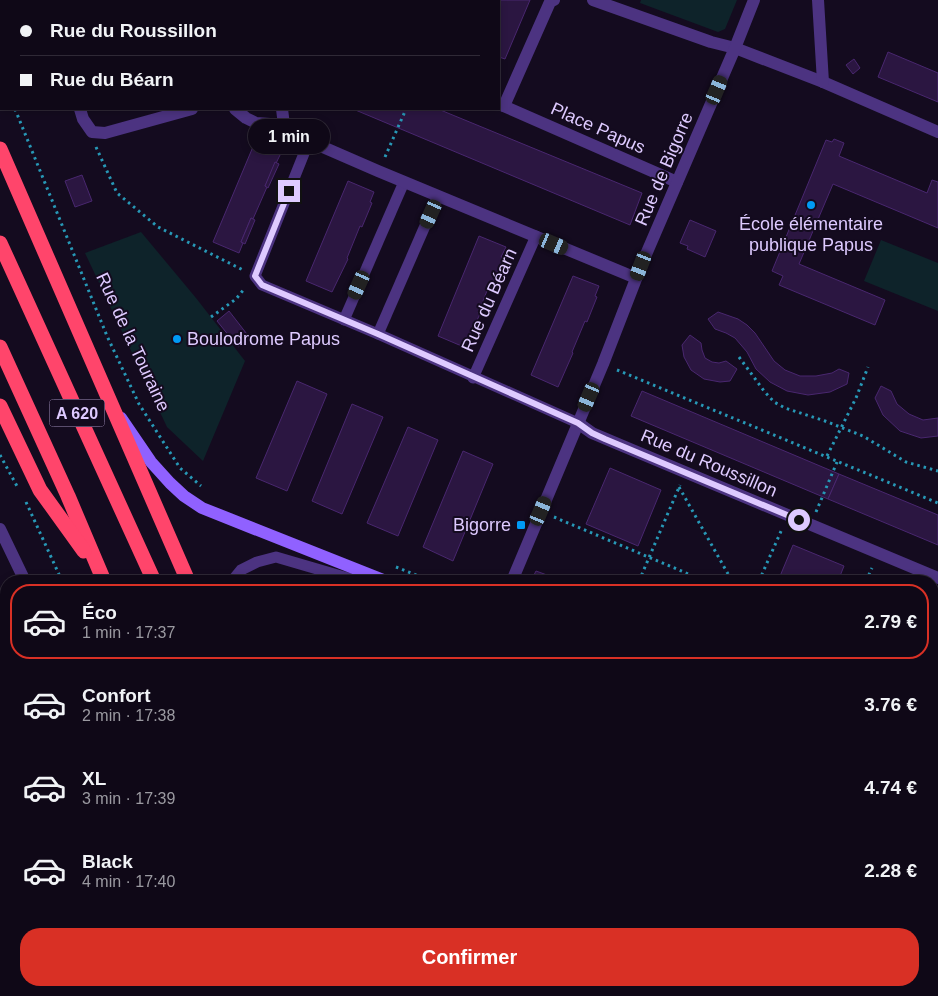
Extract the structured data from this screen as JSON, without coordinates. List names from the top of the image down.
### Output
{
  "streets": {
    "highway": ["A 620"],
    "street": [
      "Place Papus",
      "Rue de Bigorre",
      "Rue du Béarn",
      "Rue du Roussillon"
    ],
    "path": ["Rue de la Touraine"]
  },
  "crossings": [
    ["Place Papus", "Rue de Bigorre"],
    ["Rue de Bigorre", "Rue du Béarn"],
    ["Rue de Bigorre", "Rue du Roussillon"],
    ["Rue du Béarn", "Rue du Roussillon"]
  ],
  "places": {
    "other": ["École élémentaire publique Papus", "Boulodrome Papus"],
    "transit": ["Bigorre"]
  },
  "page": {
    "banner": ["Rue du Roussillon", "Rue du Béarn"],
    "bubble": "1 min",
    "list": [
      {
        "name": "Éco",
        "note": "1 min · 17:37",
        "value": "2.79 €"
      },
      {
        "name": "Confort",
        "note": "2 min · 17:38",
        "value": "3.76 €"
      },
      {
        "name": "XL",
        "note": "3 min · 17:39",
        "value": "4.74 €"
      },
      {
        "name": "Black",
        "note": "4 min · 17:40",
        "value": "2.28 €"
      }
    ],
    "buttons": "Confirmer"
  }
}
